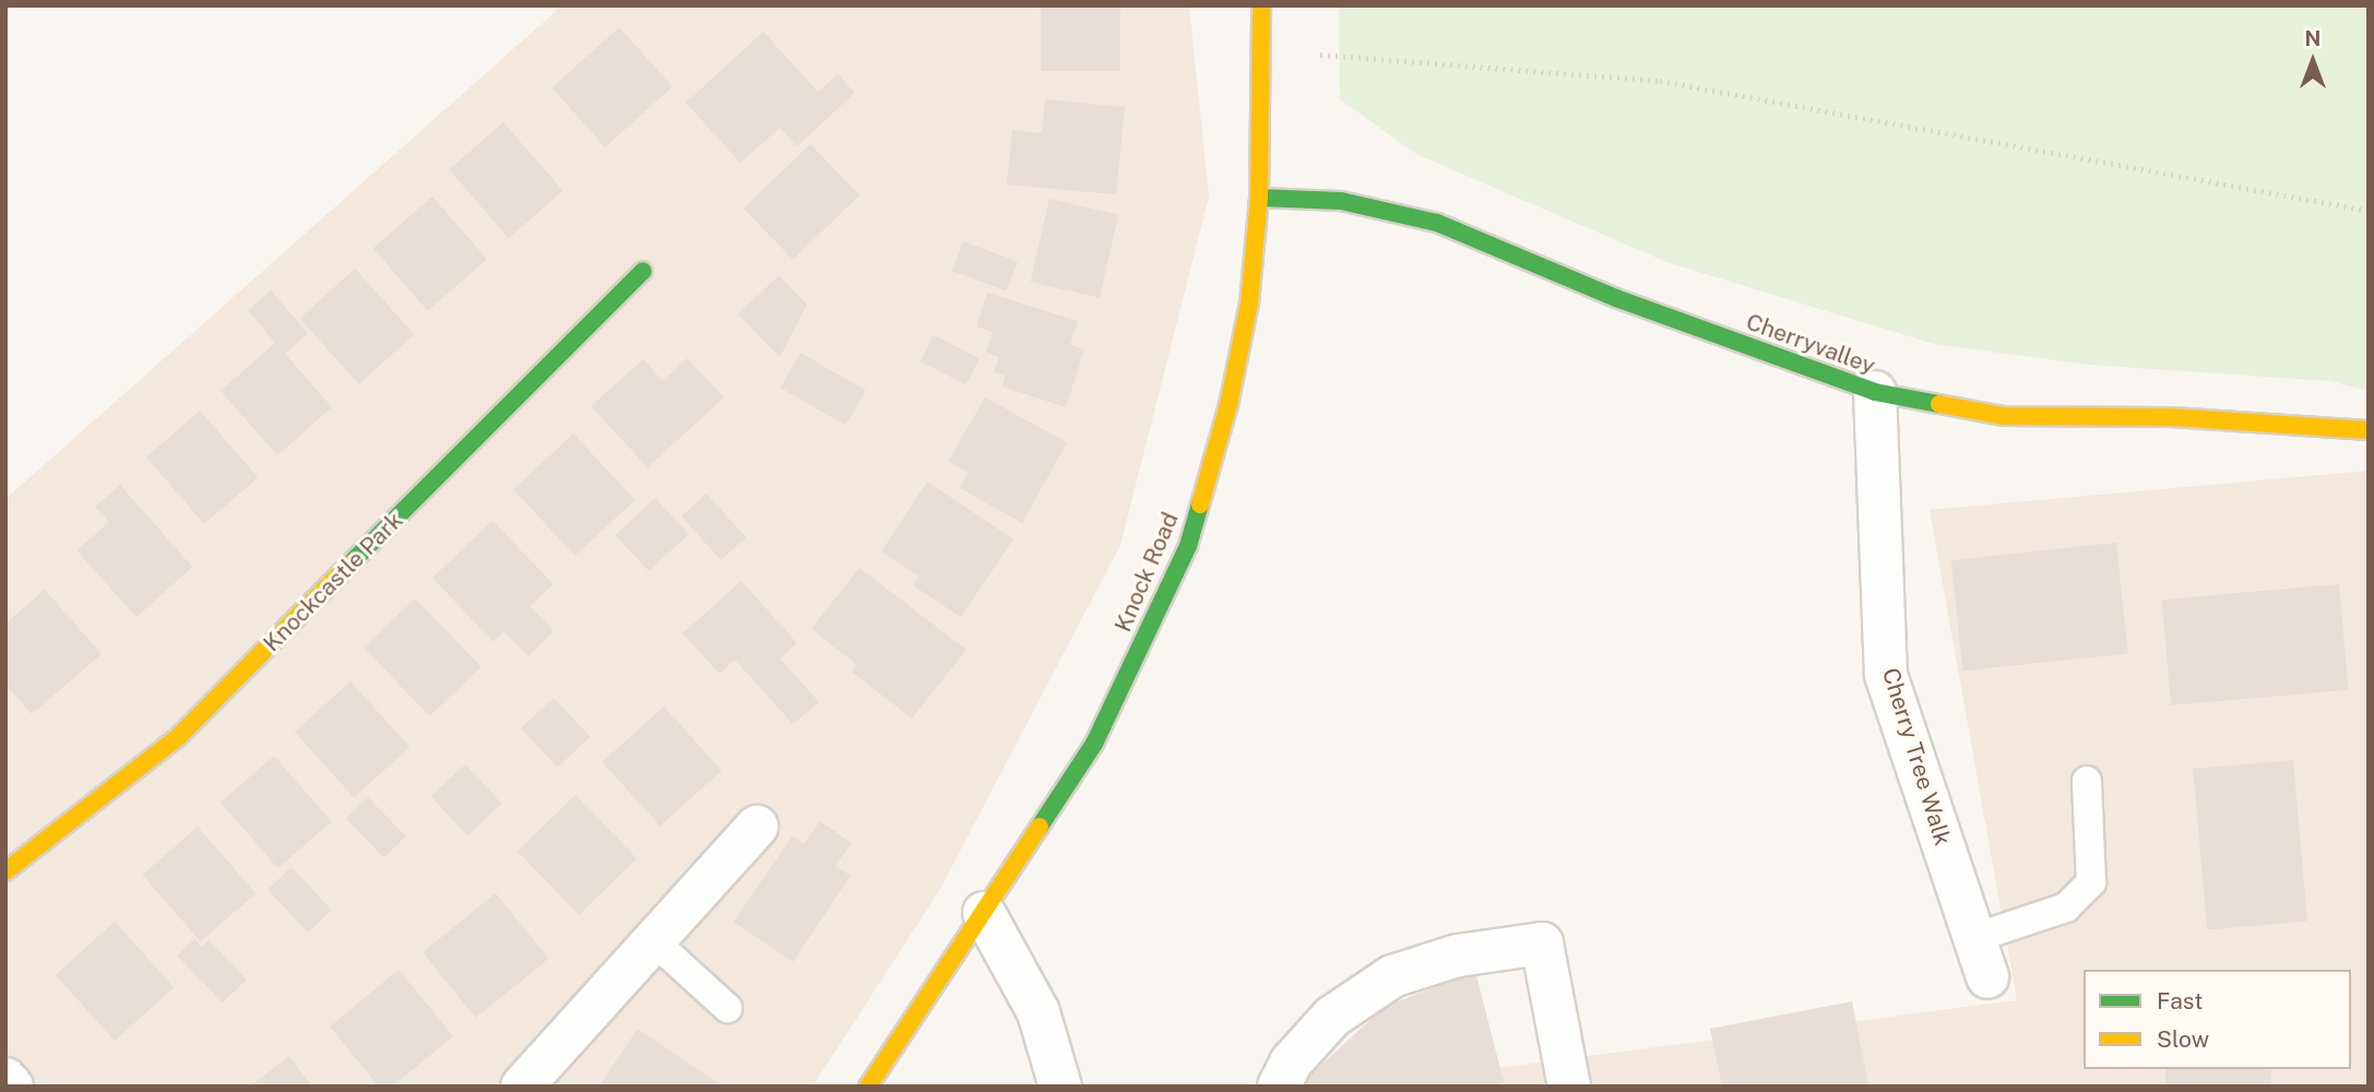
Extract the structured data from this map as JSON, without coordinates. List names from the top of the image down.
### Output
{
  "streets": {
    "main road": ["Cherryvalley", "Knock Road", "Knockcastle Park"],
    "street": ["Cherry Tree Walk"]
  },
  "crossings": [
    ["Cherryvalley", "Knock Road"],
    ["Cherryvalley", "Cherry Tree Walk"]
  ],
  "legend": ["Fast", "Slow"],
  "north": "top"
}
